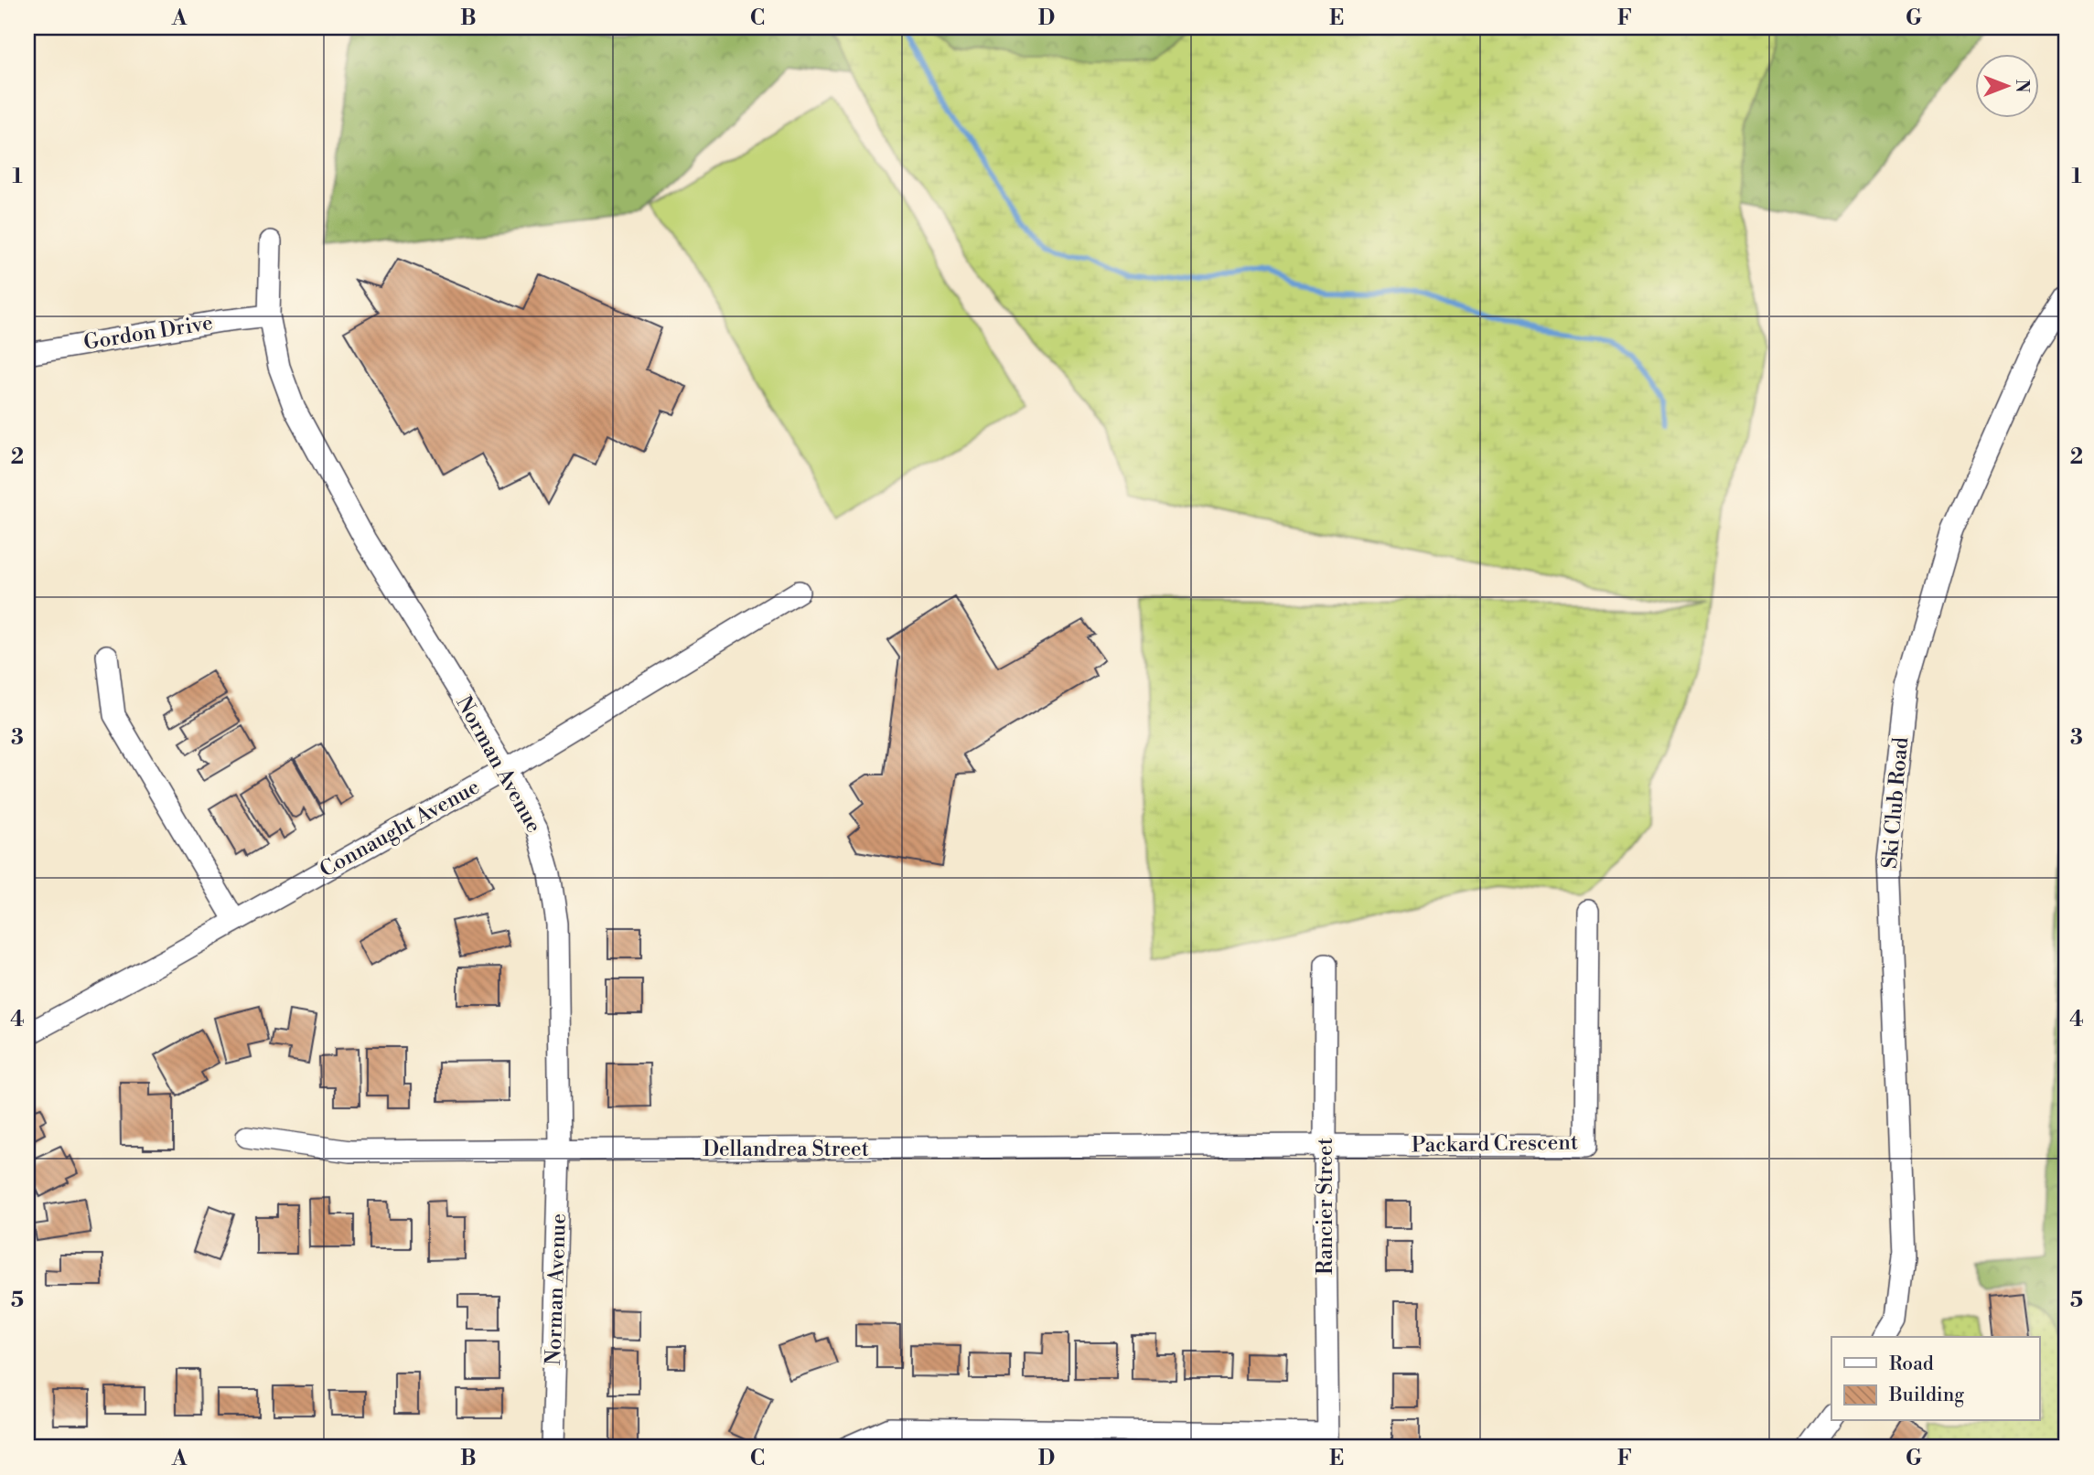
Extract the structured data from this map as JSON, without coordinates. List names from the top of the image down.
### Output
{
  "streets": {
    "street": [
      "Gordon Drive",
      "Norman Avenue",
      "Ski Club Road",
      "Connaught Avenue",
      "Packard Crescent",
      "Dellandrea Street",
      "Rancier Street"
    ]
  },
  "crossings": [
    ["Gordon Drive", "Norman Avenue"],
    ["Norman Avenue", "Connaught Avenue"],
    ["Norman Avenue", "Dellandrea Street"],
    ["Packard Crescent", "Dellandrea Street"],
    ["Packard Crescent", "Rancier Street"],
    ["Dellandrea Street", "Rancier Street"]
  ],
  "legend": ["Road", "Building"],
  "north": "right",
  "grid": {
    "columns": [
      "A",
      "B",
      "C",
      "D",
      "E",
      "F",
      "G"
    ],
    "rows": [
      "1",
      "2",
      "3",
      "4",
      "5"
    ]
  }
}
